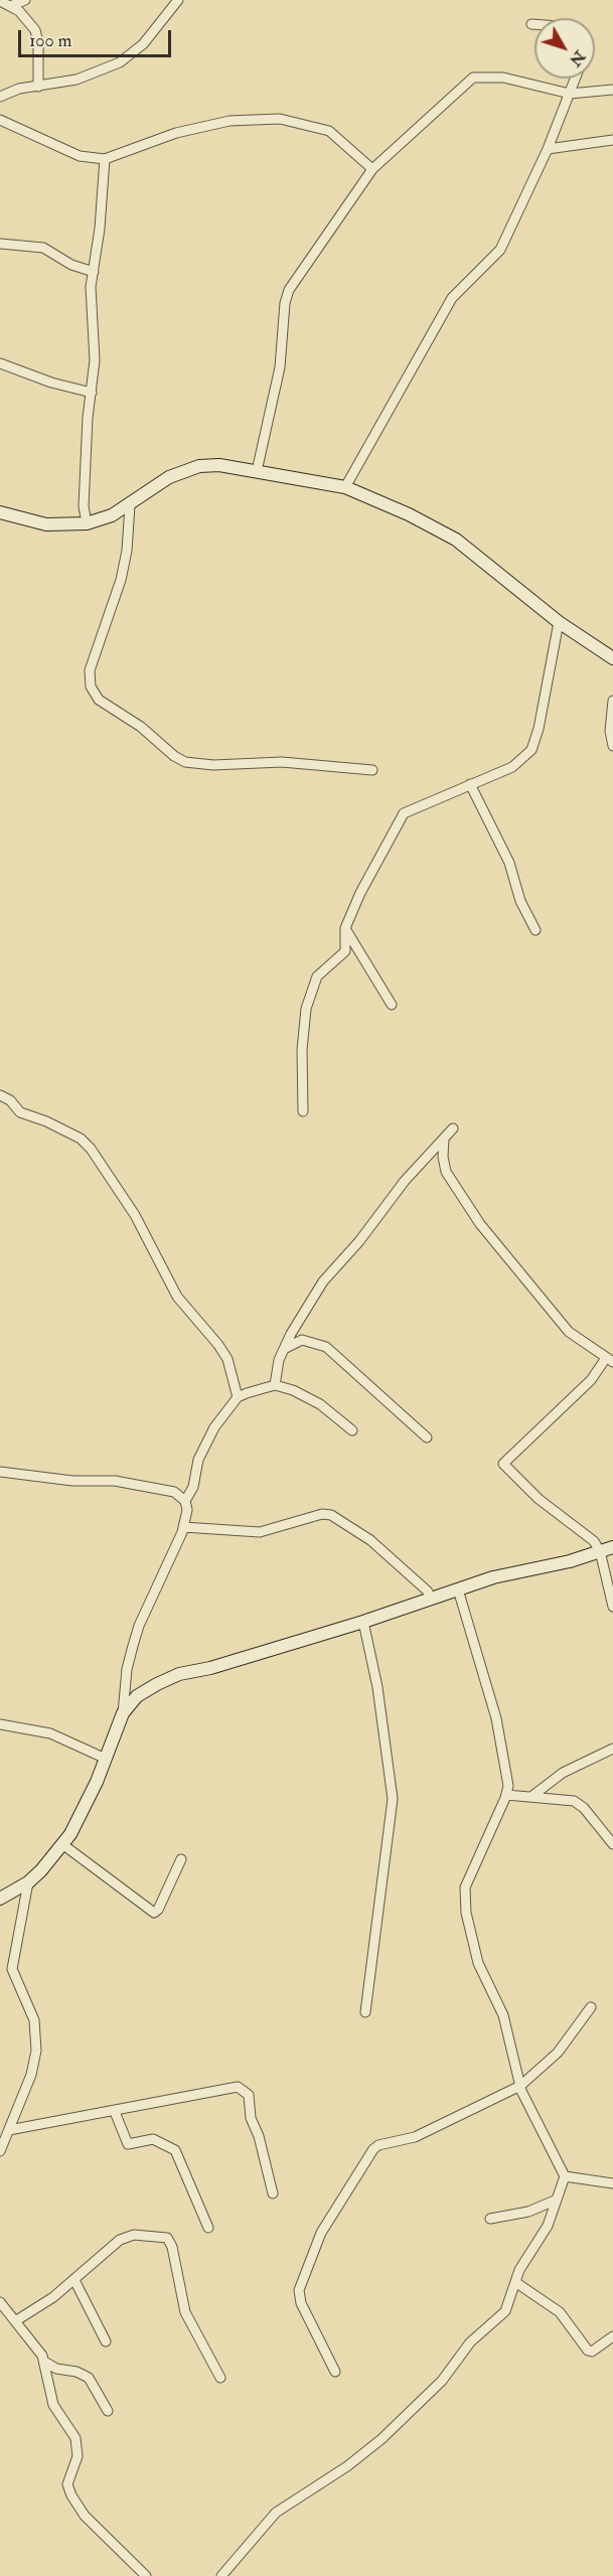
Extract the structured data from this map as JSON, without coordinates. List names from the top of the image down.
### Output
{
  "scale_bar": "100 m",
  "north": "bottom right"
}
